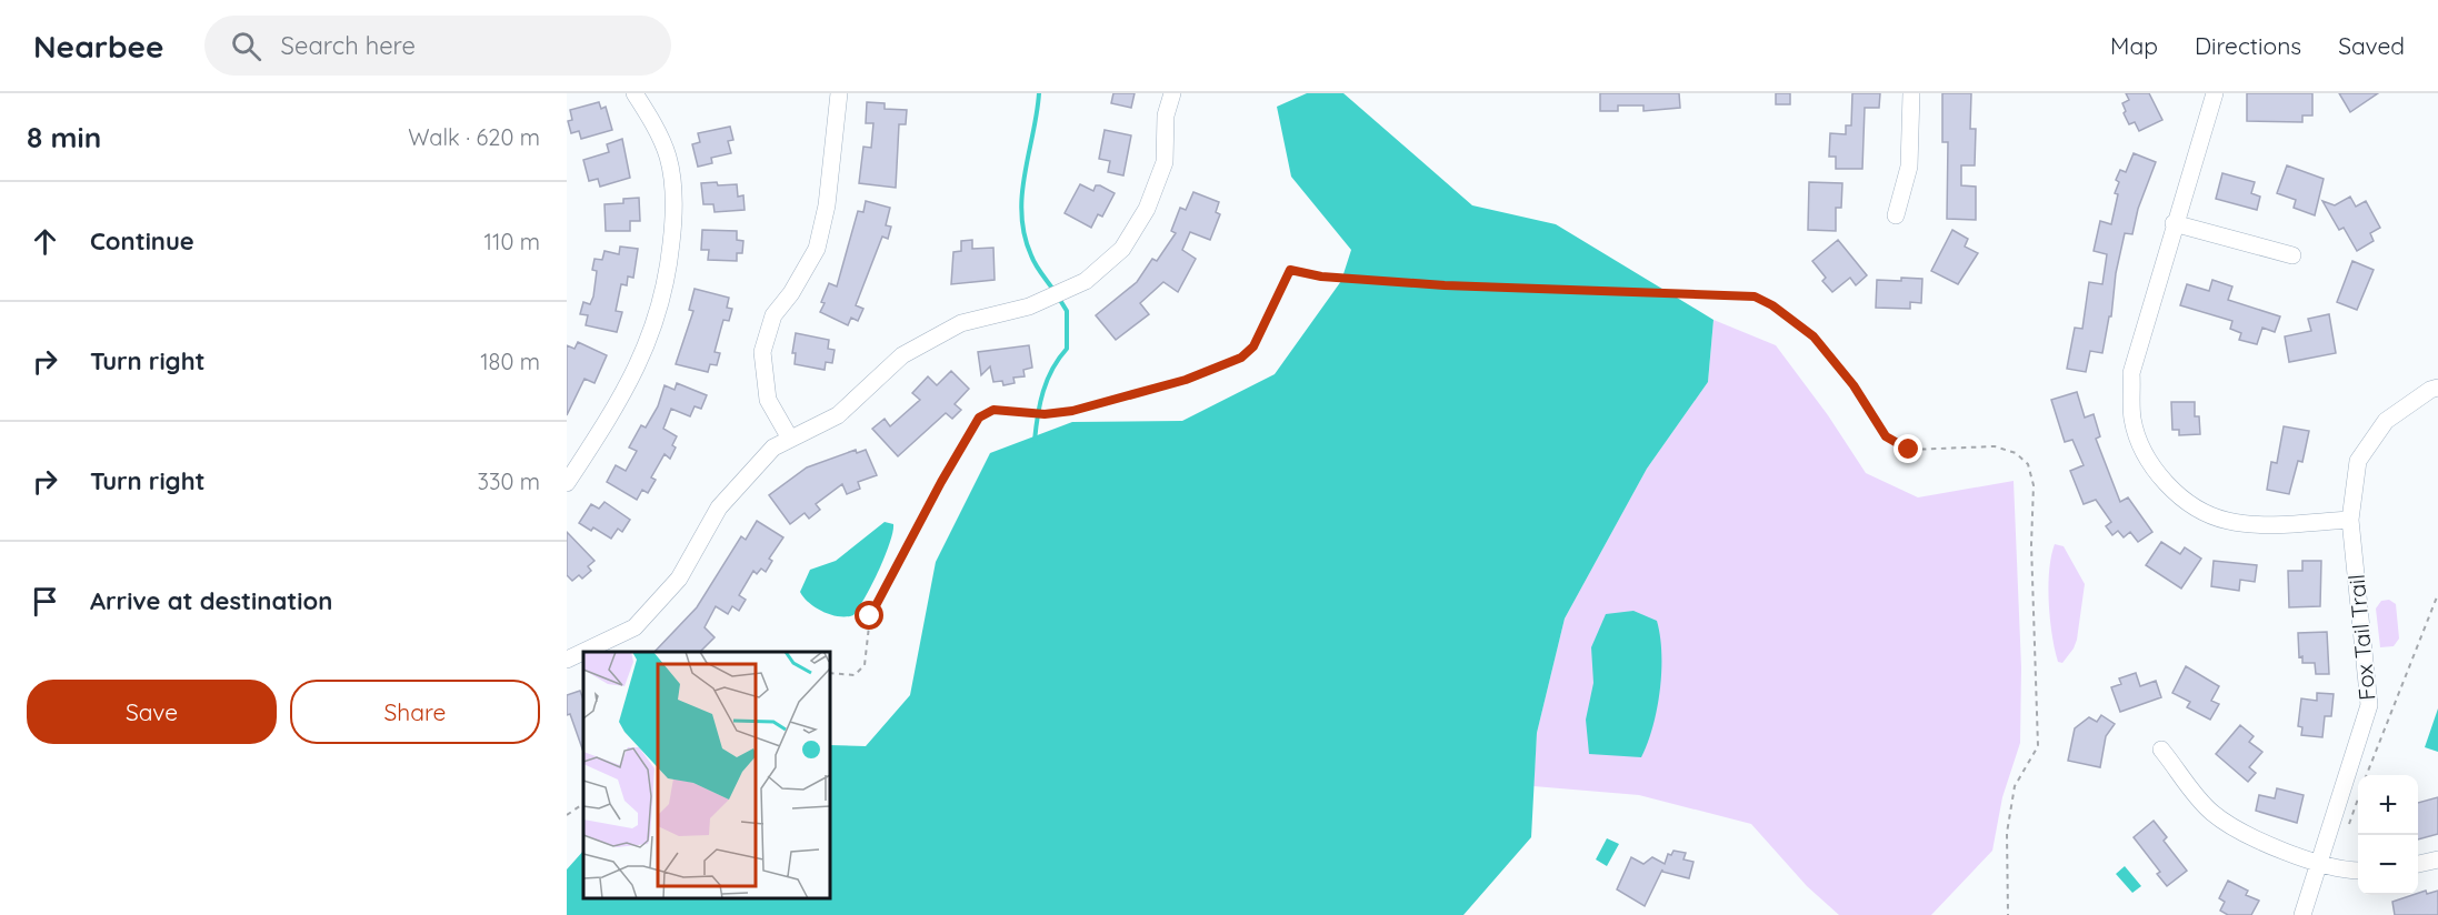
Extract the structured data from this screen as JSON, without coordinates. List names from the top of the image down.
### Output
{
  "streets": {
    "street": ["Fox Tail Trail"]
  },
  "page": {
    "header": "Nearbee",
    "search": "Search here",
    "nav": ["Map", "Directions", "Saved"],
    "heading": ["8 min", "Walk · 620 m"],
    "list": [
      ["Continue", "110 m"],
      ["Turn right", "180 m"],
      ["Turn right", "330 m"],
      "Arrive at destination"
    ],
    "buttons": ["Save", "Share"],
    "map_buttons": ["+", "−"]
  }
}
